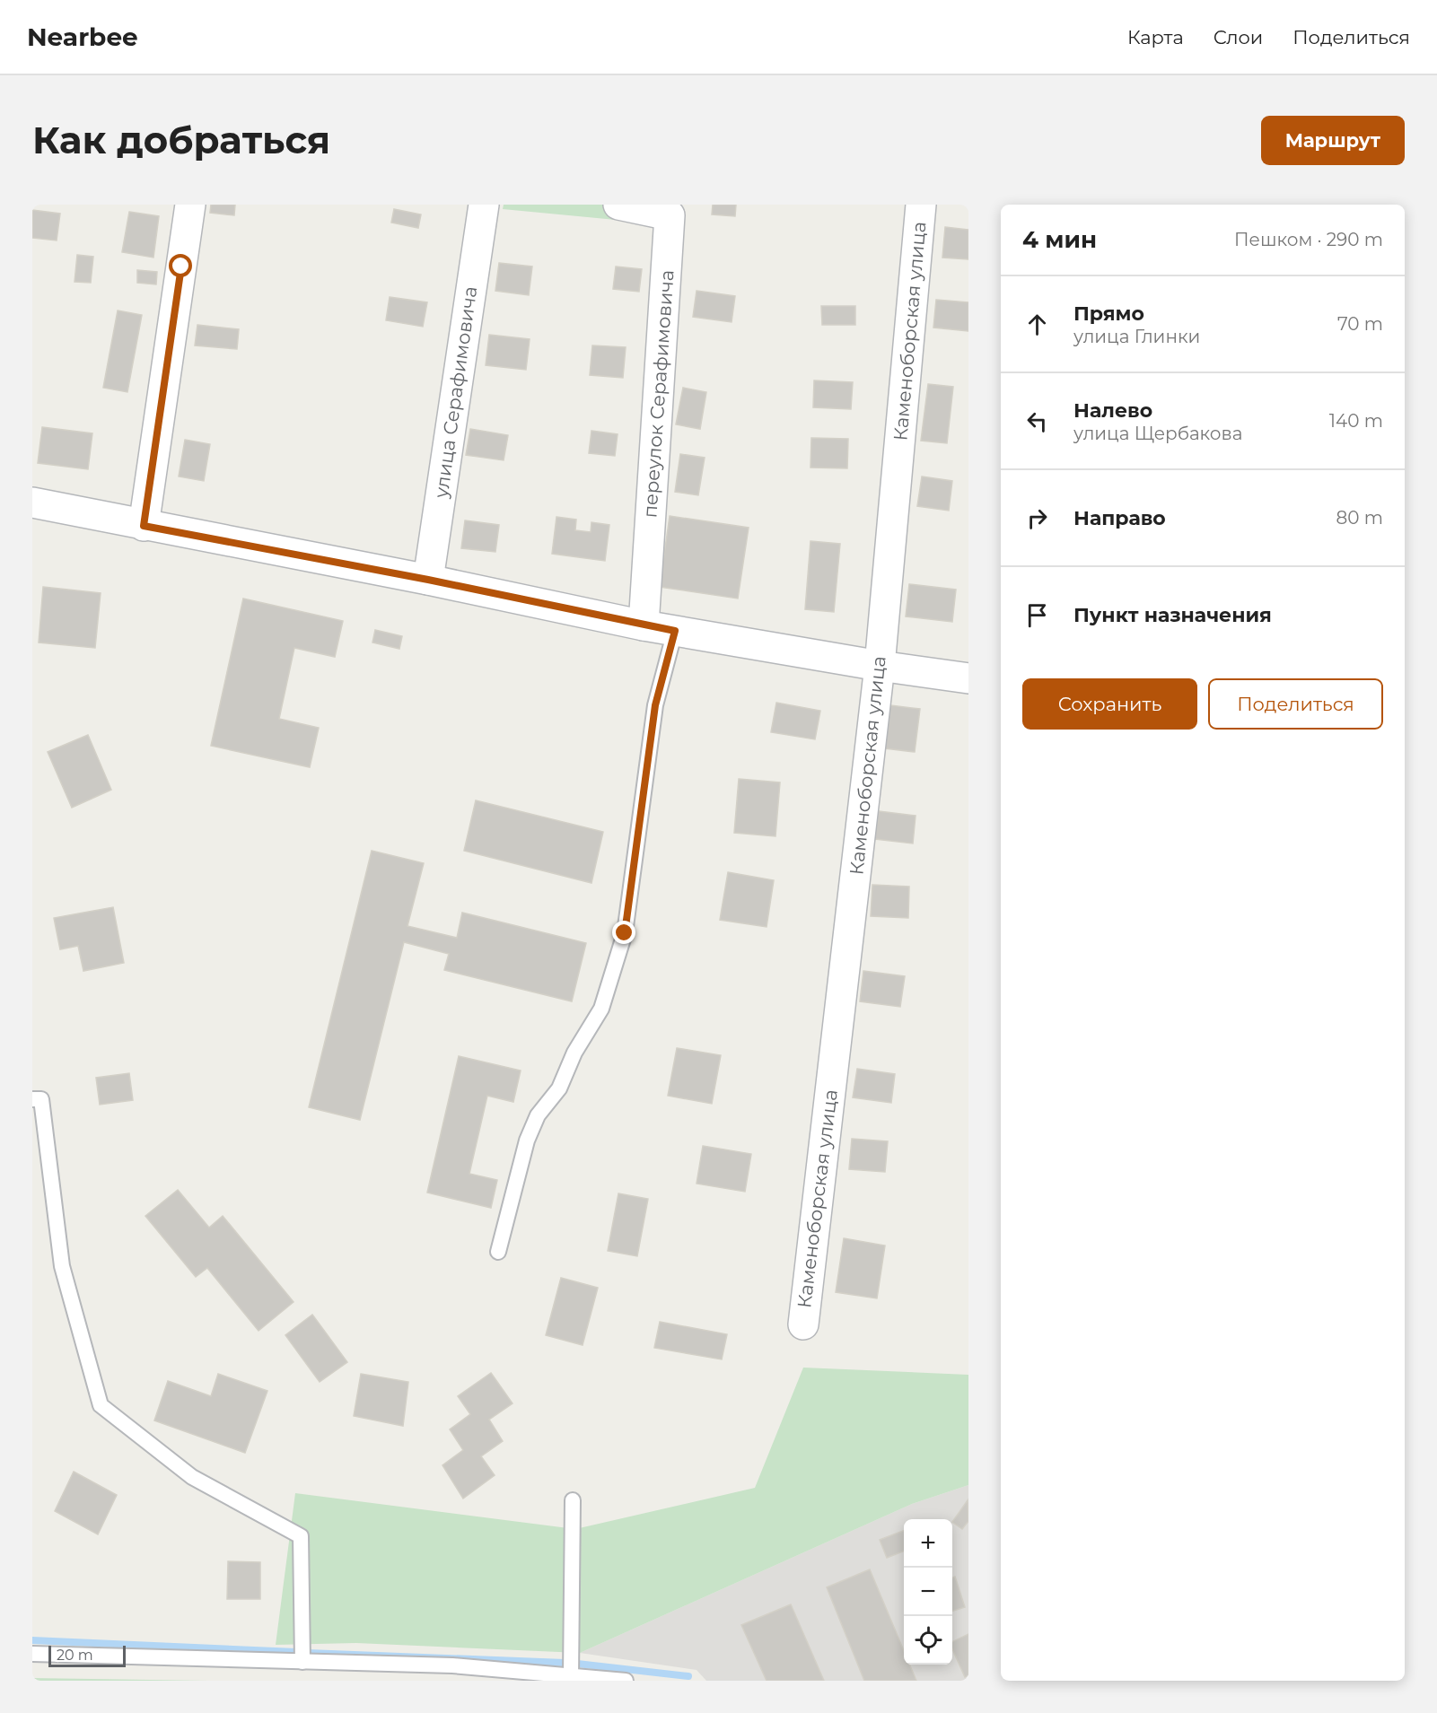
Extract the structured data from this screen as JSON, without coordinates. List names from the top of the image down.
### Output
{
  "streets": {
    "street": ["Каменоборская улица", "улица Серафимовича", "переулок Серафимовича"]
  },
  "scale_bar": "20 m",
  "page": {
    "header": "Nearbee",
    "nav": ["Карта", "Слои", "Поделиться"],
    "buttons": [
      "Маршрут",
      ["Сохранить", "Поделиться"]
    ],
    "title": "Как добраться",
    "heading": ["4 мин", "Пешком · 290 m"],
    "list": [
      ["Прямо", "улица Глинки", "70 m"],
      ["Налево", "улица Щербакова", "140 m"],
      ["Направо", "80 m"],
      "Пункт назначения"
    ],
    "map_buttons": ["+", "−"],
    "scale": "20 m"
  }
}
